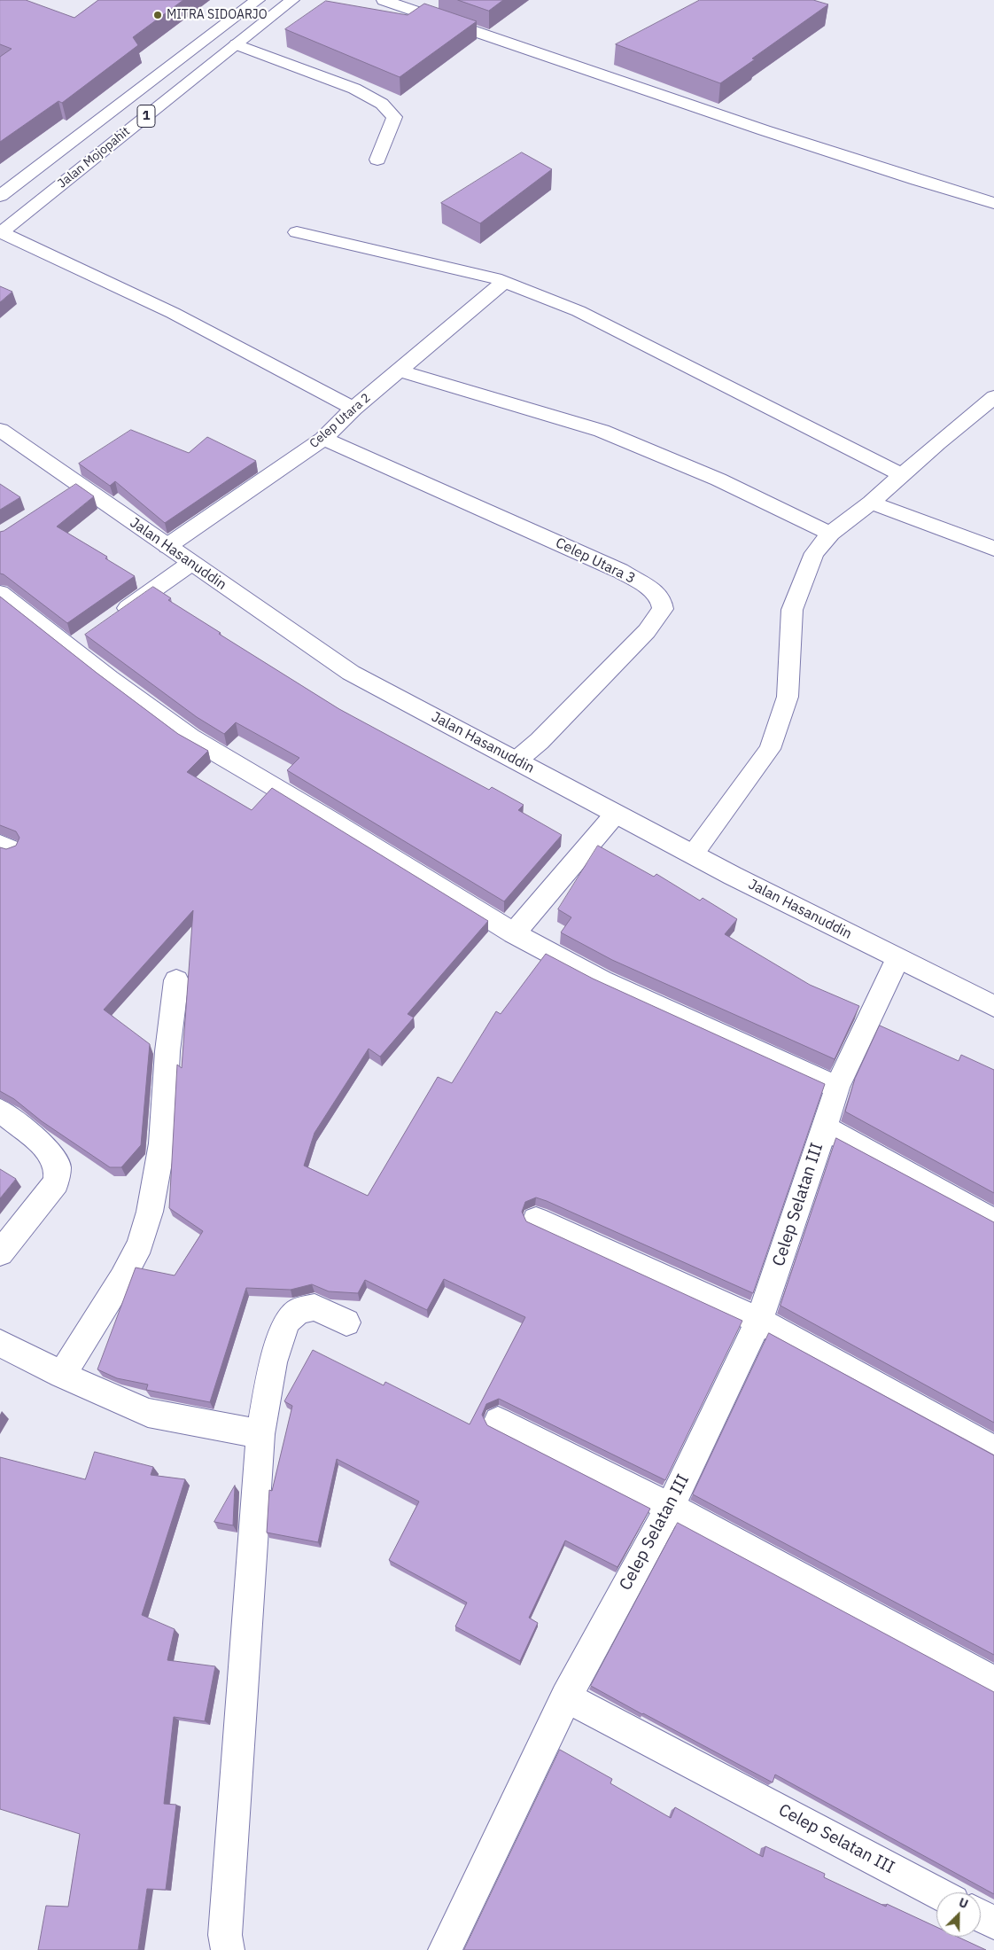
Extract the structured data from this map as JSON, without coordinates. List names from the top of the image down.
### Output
{
  "streets": {
    "main road": [
      "1",
      "Jalan Mojopahit",
      "Celep Utara 2",
      "Jalan Hasanuddin",
      "Celep Utara 3",
      "Celep Selatan III"
    ]
  },
  "crossings": [
    ["Celep Utara 2", "Jalan Hasanuddin"],
    ["Celep Utara 2", "Celep Utara 3"],
    ["Jalan Hasanuddin", "Celep Utara 3"],
    ["Jalan Hasanuddin", "Celep Selatan III"]
  ],
  "places": ["MITRA SIDOARJO"],
  "north": "top right"
}
